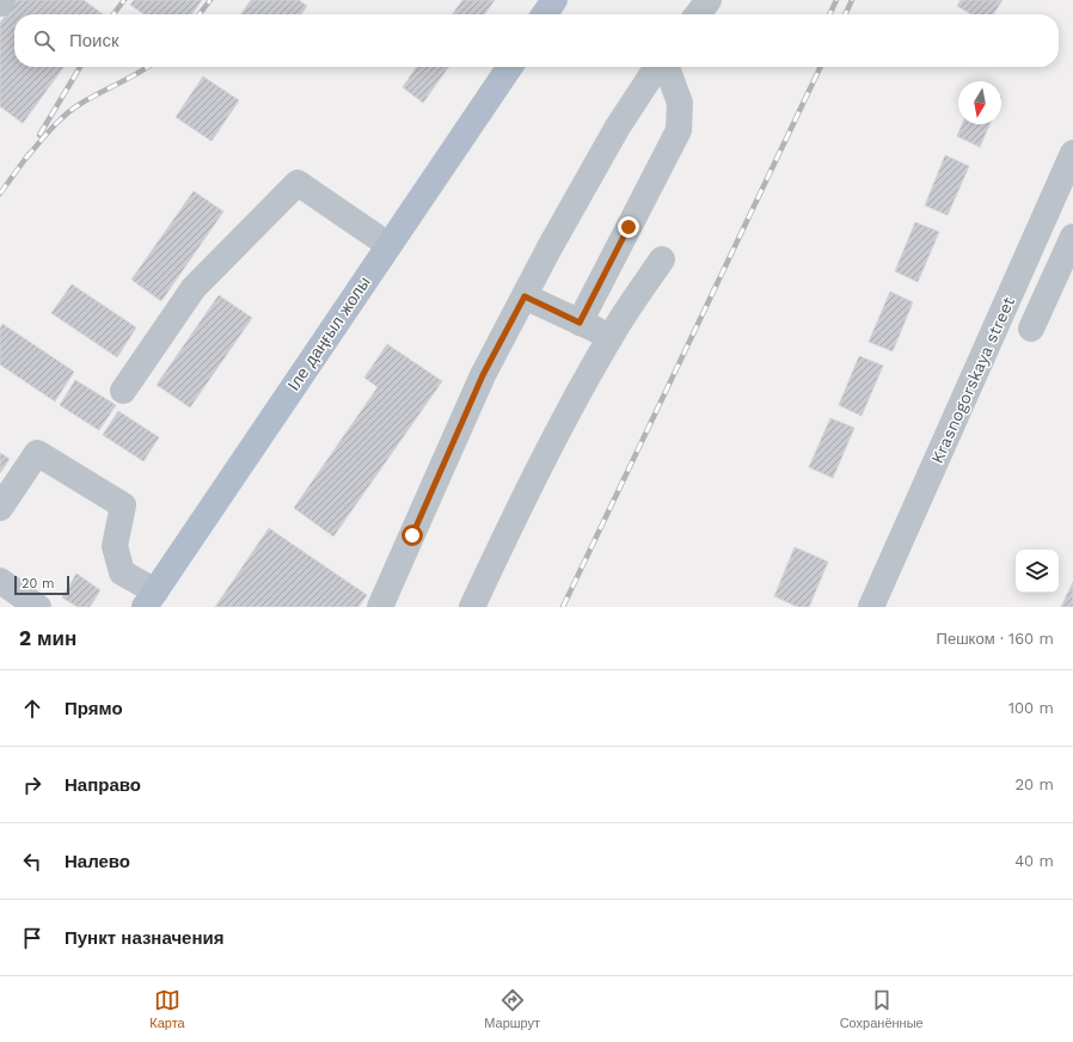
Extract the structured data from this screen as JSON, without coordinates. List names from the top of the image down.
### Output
{
  "streets": {
    "main road": ["Іле даңғыл жолы"],
    "street": ["Krasnogorskaya street"]
  },
  "scale_bar": "20 m",
  "north": "bottom",
  "page": {
    "search": "Поиск",
    "scale": "20 m",
    "heading": ["2 мин", "Пешком · 160 m"],
    "list": [
      ["Прямо", "100 m"],
      ["Направо", "20 m"],
      ["Налево", "40 m"],
      "Пункт назначения"
    ],
    "nav": ["Карта", "Маршрут", "Сохранённые"]
  }
}
